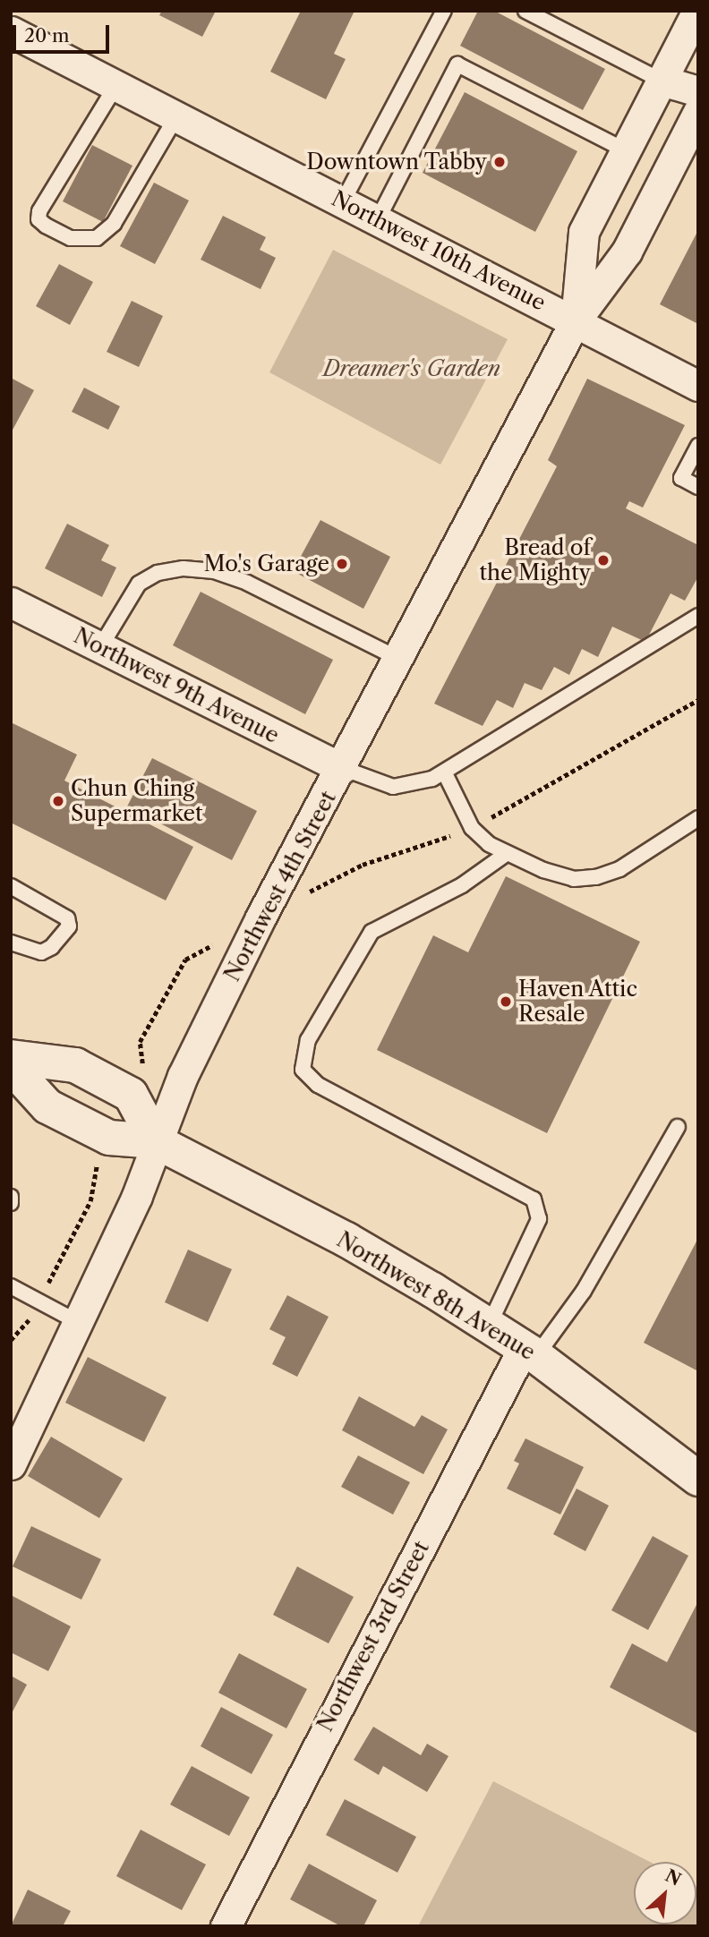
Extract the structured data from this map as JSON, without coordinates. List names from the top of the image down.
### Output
{
  "streets": {
    "main road": ["Northwest 8th Avenue"],
    "street": [
      "Northwest 10th Avenue",
      "Northwest 9th Avenue",
      "Northwest 4th Street",
      "Northwest 3rd Street"
    ]
  },
  "crossings": [
    ["Northwest 10th Avenue", "Northwest 4th Street"],
    ["Northwest 9th Avenue", "Northwest 4th Street"],
    ["Northwest 4th Street", "Northwest 8th Avenue"],
    ["Northwest 8th Avenue", "Northwest 3rd Street"]
  ],
  "parks": ["Dreamer's Garden"],
  "places": [
    "Downtown Tabby",
    "Bread of the Mighty",
    "Mo's Garage",
    "Chun Ching Supermarket",
    "Haven Attic Resale"
  ],
  "scale_bar": "20 m",
  "north": "top right"
}
